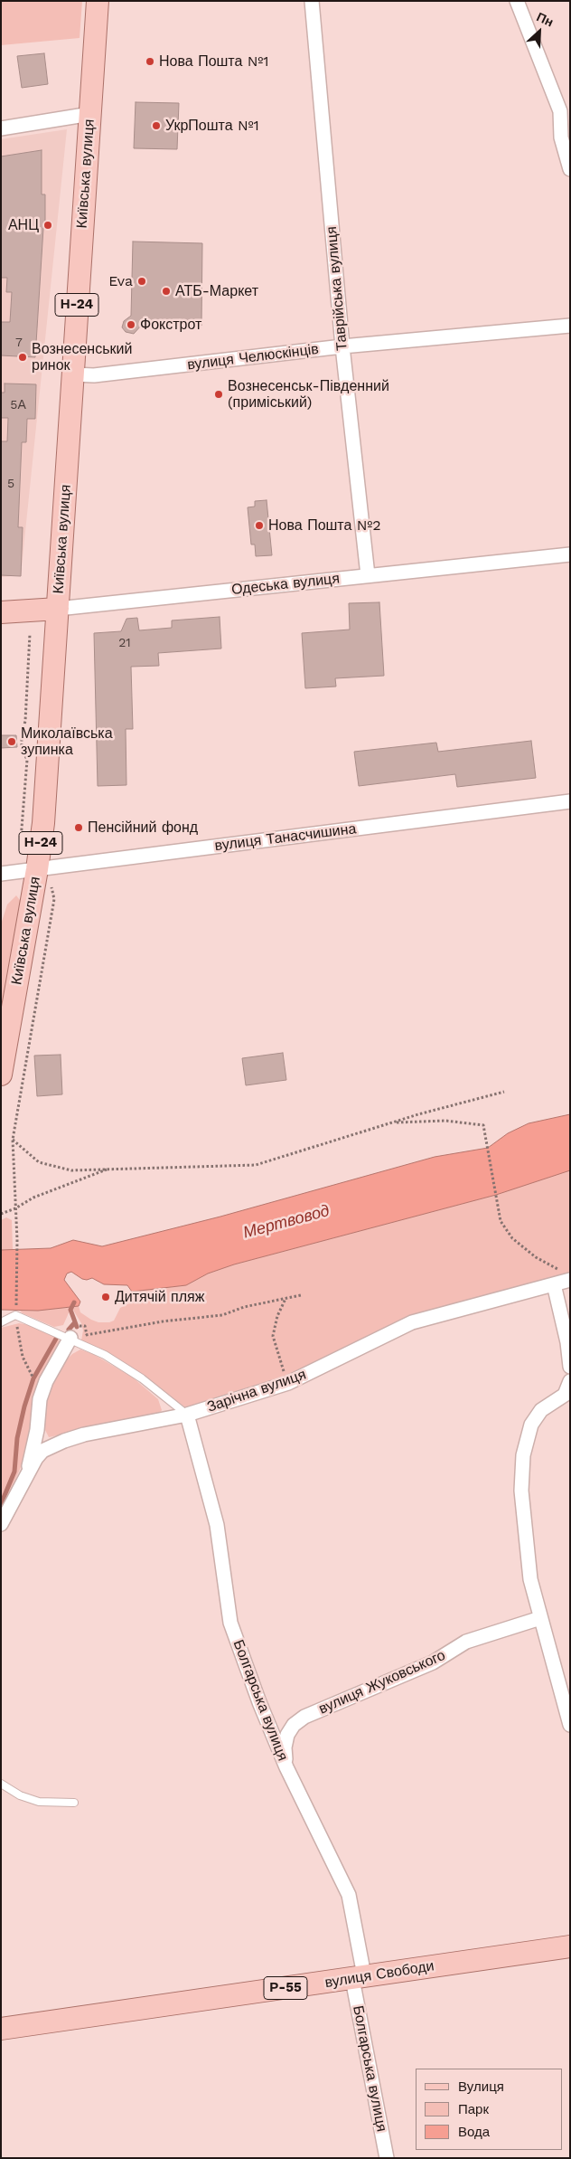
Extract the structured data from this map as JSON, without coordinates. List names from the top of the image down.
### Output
{
  "streets": {
    "main road": [
      "Київська вулиця",
      "Н-24",
      "Одеська вулиця",
      "вулиця Свободи",
      "Р-55"
    ],
    "street": [
      "Таврійська вулиця",
      "вулиця Челюскінців",
      "вулиця Танасчишина",
      "Зарічна вулиця",
      "вулиця Жуковського",
      "Болгарська вулиця"
    ]
  },
  "crossings": [
    ["Київська вулиця", "вулиця Челюскінців"],
    ["Київська вулиця", "Одеська вулиця"],
    ["Київська вулиця", "вулиця Танасчишина"],
    ["Таврійська вулиця", "вулиця Челюскінців"],
    ["Таврійська вулиця", "Одеська вулиця"],
    ["Зарічна вулиця", "Болгарська вулиця"],
    ["вулиця Жуковського", "Болгарська вулиця"],
    ["Болгарська вулиця", "вулиця Свободи"]
  ],
  "water": ["Мертвовод"],
  "places": [
    "Нова Пошта №1",
    "УкрПошта №1",
    "АНЦ",
    "Eva",
    "АТБ-Маркет",
    "Фокстрот",
    "Вознесенський ринок",
    "Вознесенськ-Південний (приміський)",
    "Нова Пошта №2",
    "Миколаївська зупинка",
    "Пенсійний фонд",
    "Дитячій пляж"
  ],
  "house_numbers": [
    "7",
    "5А",
    "5",
    "21"
  ],
  "legend": ["Вулиця", "Парк", "Вода"],
  "north": "top right"
}
